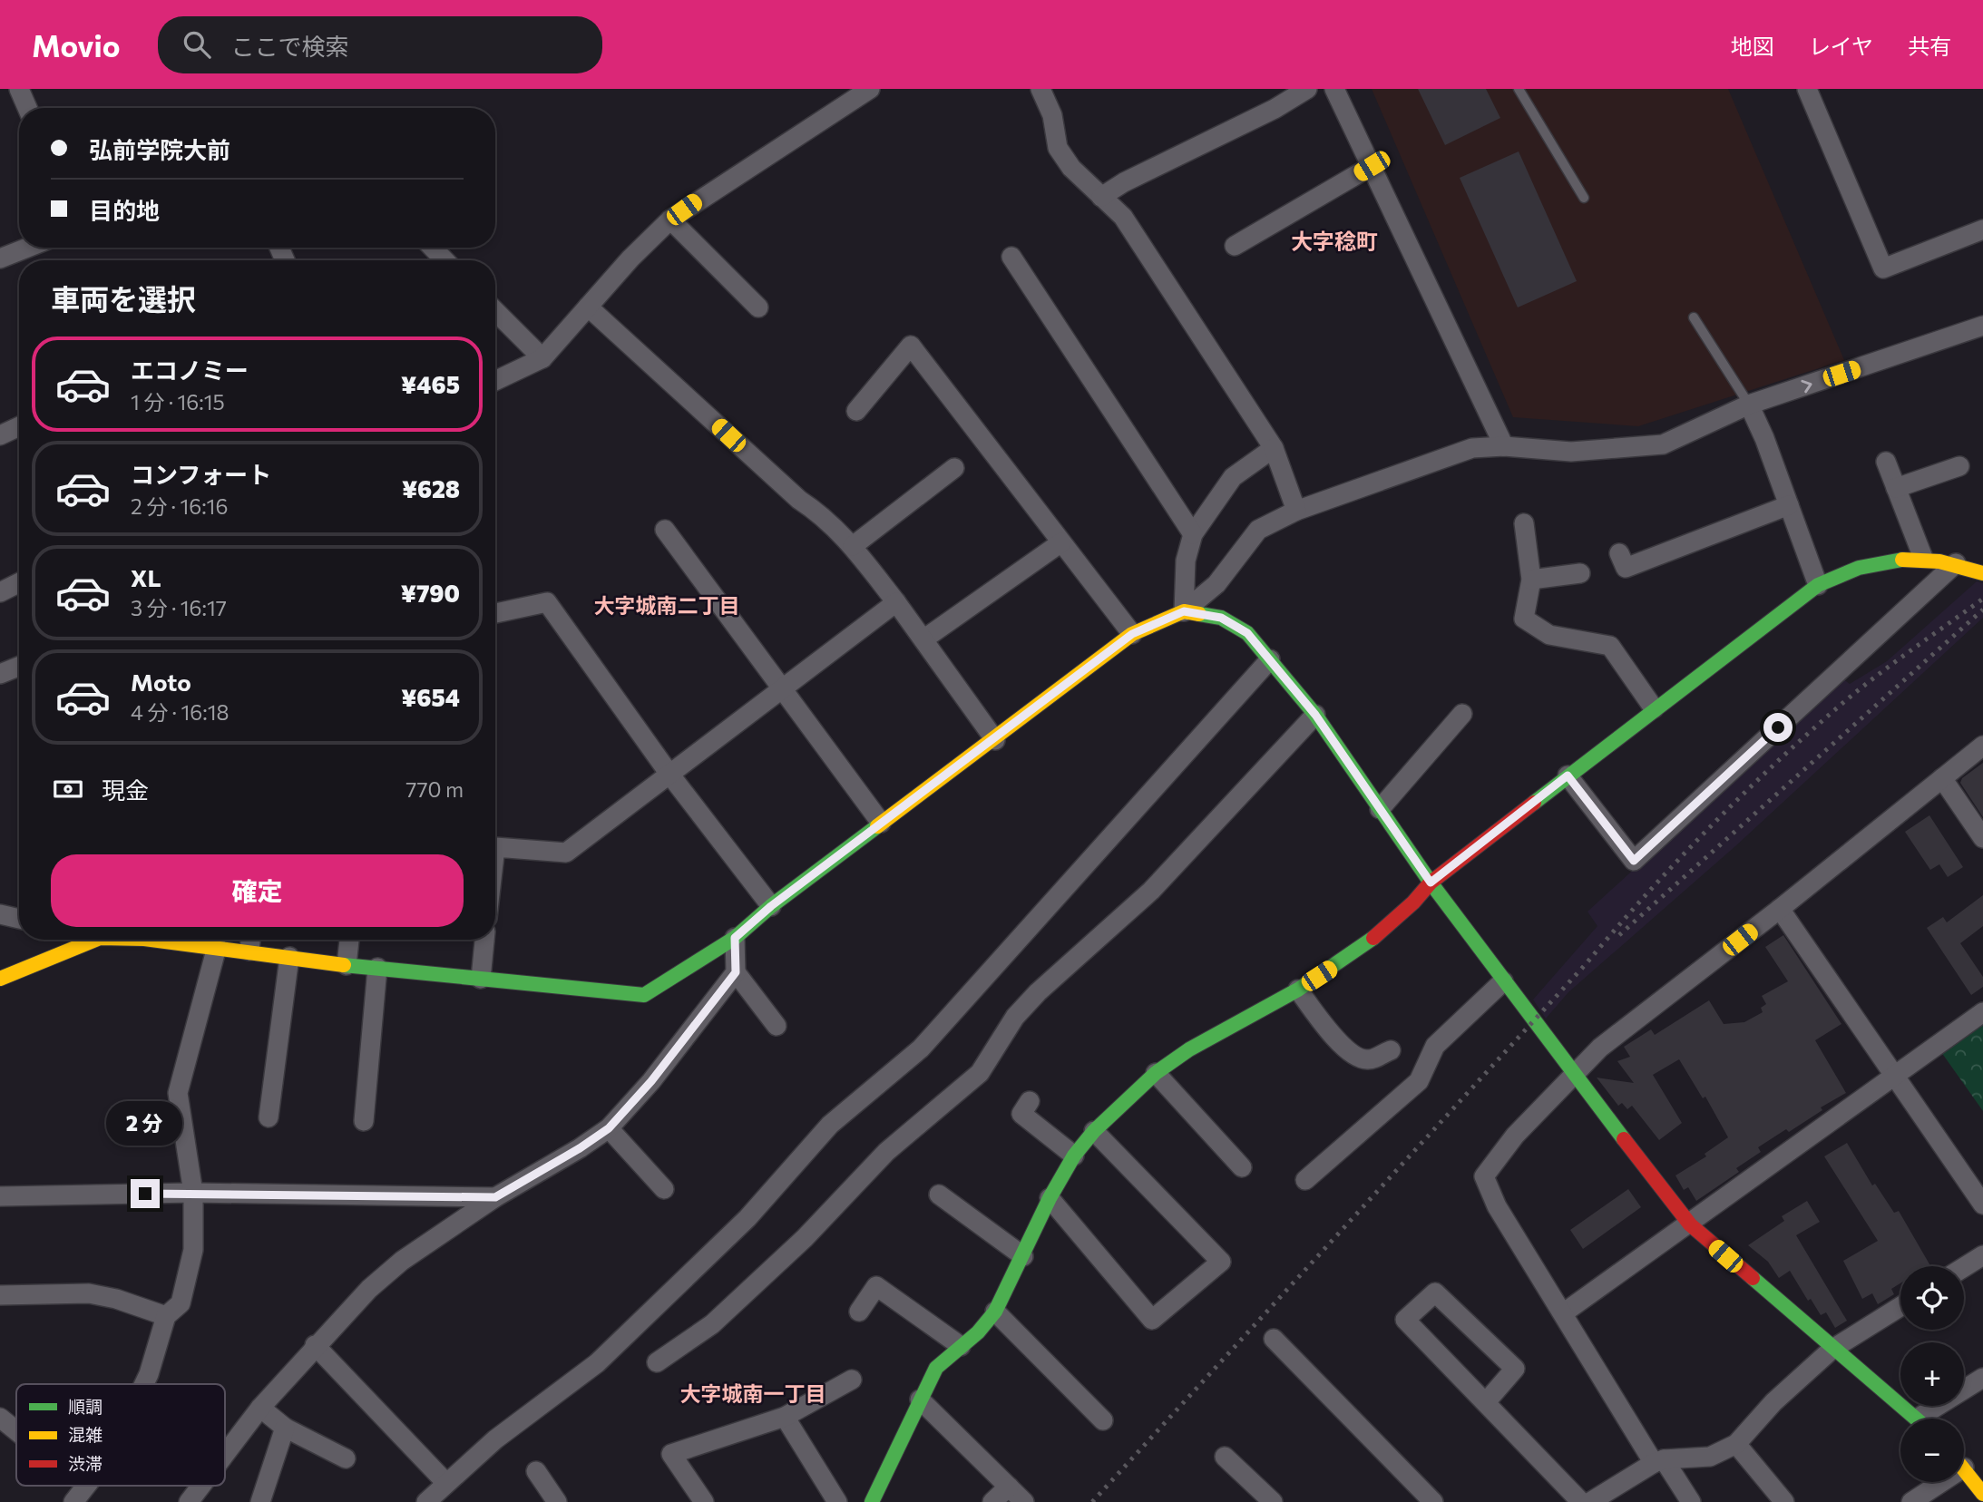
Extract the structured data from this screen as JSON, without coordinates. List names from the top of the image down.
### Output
{
  "districts": ["大字稔町", "大字城南二丁目", "大字城南一丁目"],
  "legend": ["順調", "混雑", "渋滞"],
  "page": {
    "header": "Movio",
    "search": "ここで検索",
    "nav": ["地図", "レイヤ", "共有"],
    "banner": ["弘前学院大前", "目的地"],
    "heading": "車両を選択",
    "list": [
      {
        "name": "エコノミー",
        "note": "1 分 · 16:15",
        "value": "¥465"
      },
      {
        "name": "コンフォート",
        "note": "2 分 · 16:16",
        "value": "¥628"
      },
      {
        "name": "XL",
        "note": "3 分 · 16:17",
        "value": "¥790"
      },
      {
        "name": "Moto",
        "note": "4 分 · 16:18",
        "value": "¥654"
      }
    ],
    "pay": ["現金", "770 m"],
    "buttons": "確定",
    "bubble": "2 分",
    "map_buttons": ["+", "−"]
  }
}
